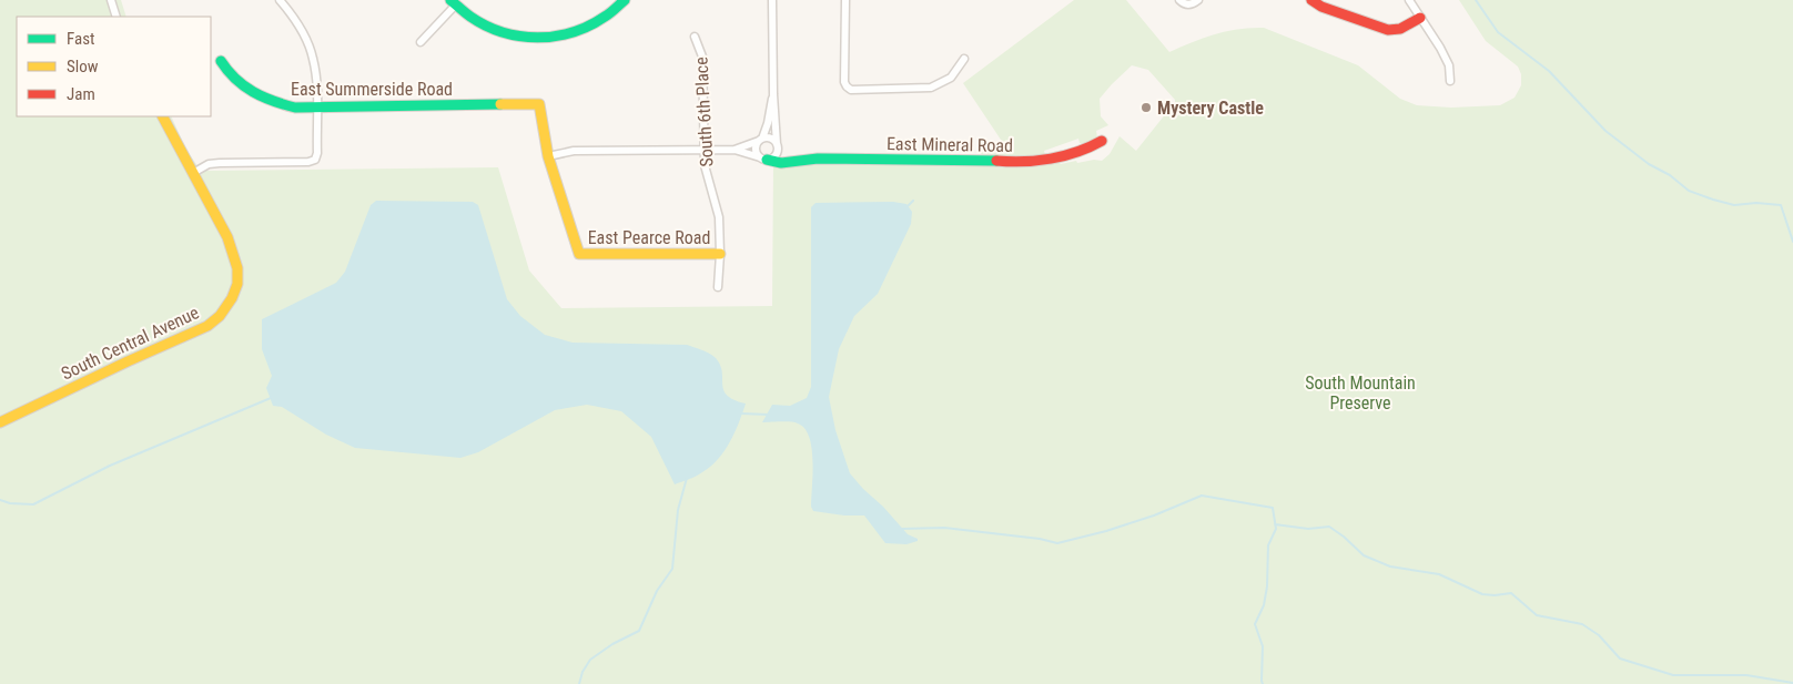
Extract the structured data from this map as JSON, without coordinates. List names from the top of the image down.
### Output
{
  "streets": {
    "street": [
      "East Summerside Road",
      "South 6th Place",
      "East Mineral Road",
      "East Pearce Road",
      "South Central Avenue"
    ]
  },
  "crossings": [
    ["East Summerside Road", "East Mineral Road"],
    ["East Summerside Road", "East Pearce Road"],
    ["South 6th Place", "East Mineral Road"],
    ["South 6th Place", "East Pearce Road"],
    ["East Mineral Road", "East Pearce Road"]
  ],
  "parks": ["South Mountain Preserve"],
  "places": ["Mystery Castle"],
  "legend": ["Fast", "Slow", "Jam"]
}
